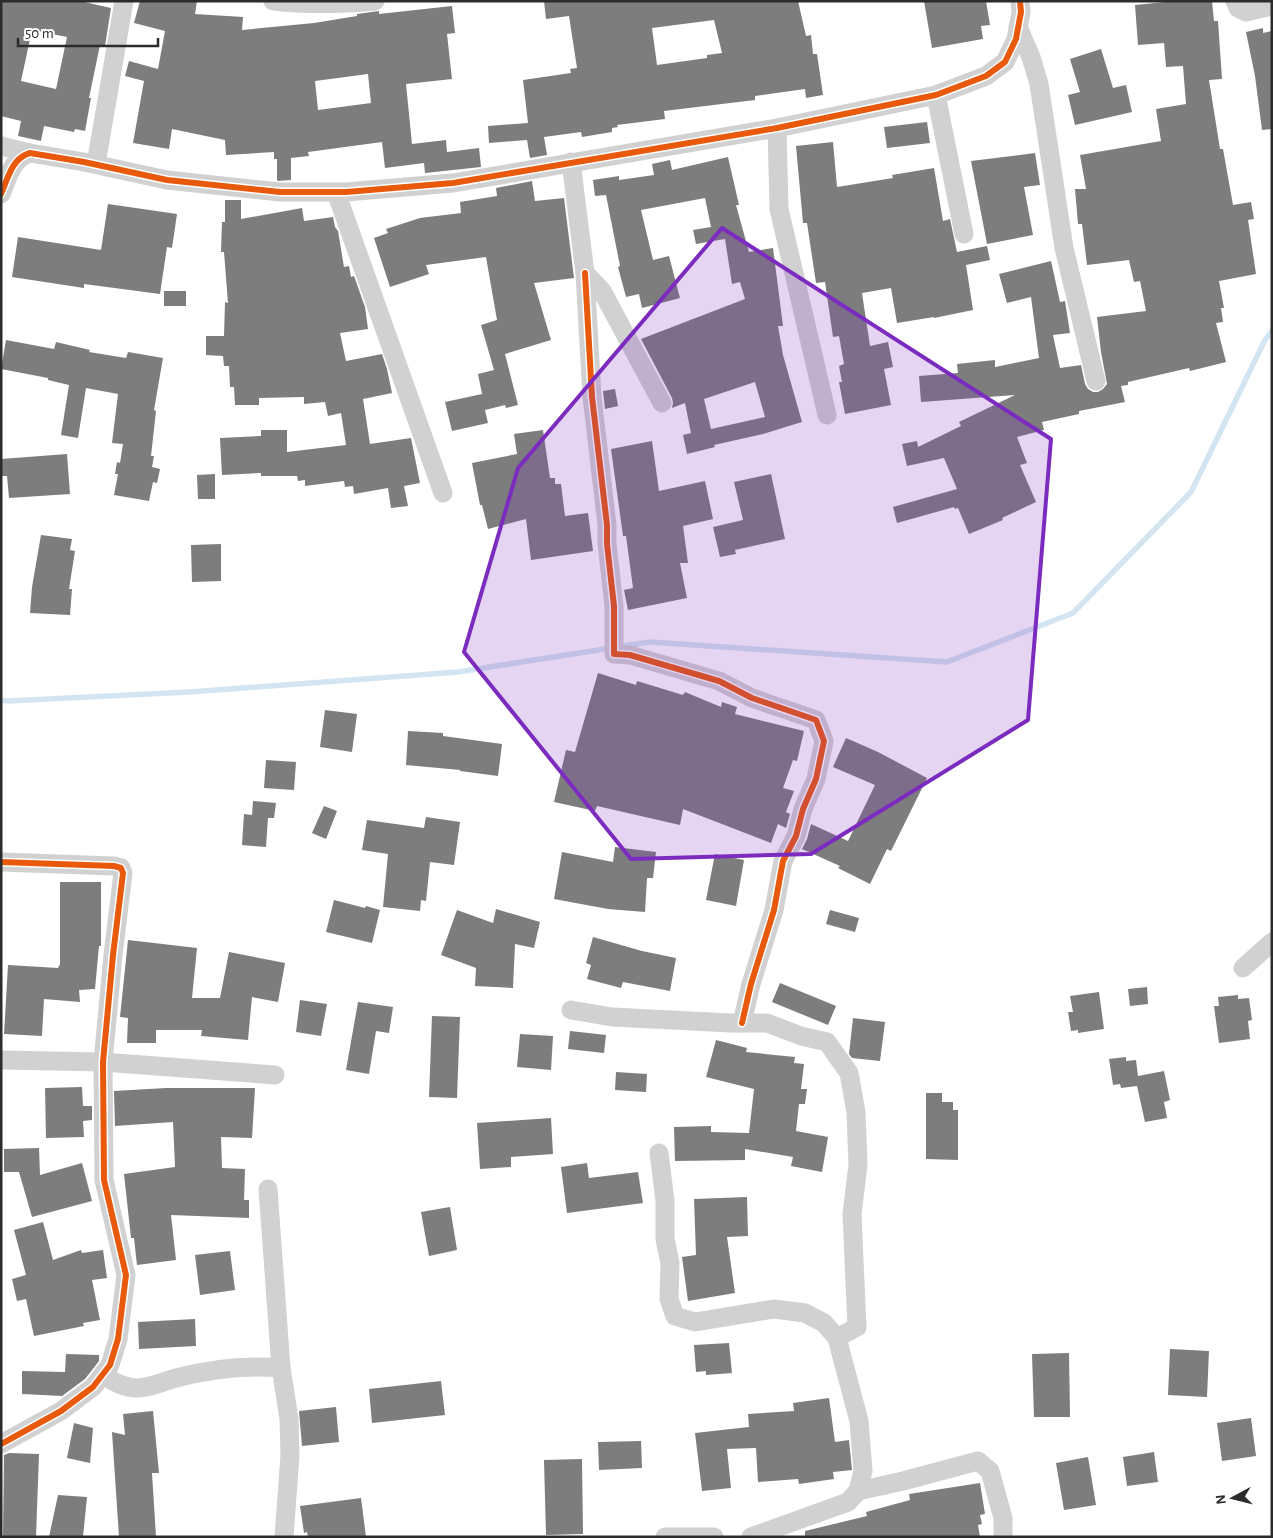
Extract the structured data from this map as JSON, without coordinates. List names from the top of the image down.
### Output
{
  "scale_bar": "50 m",
  "north": "left"
}
